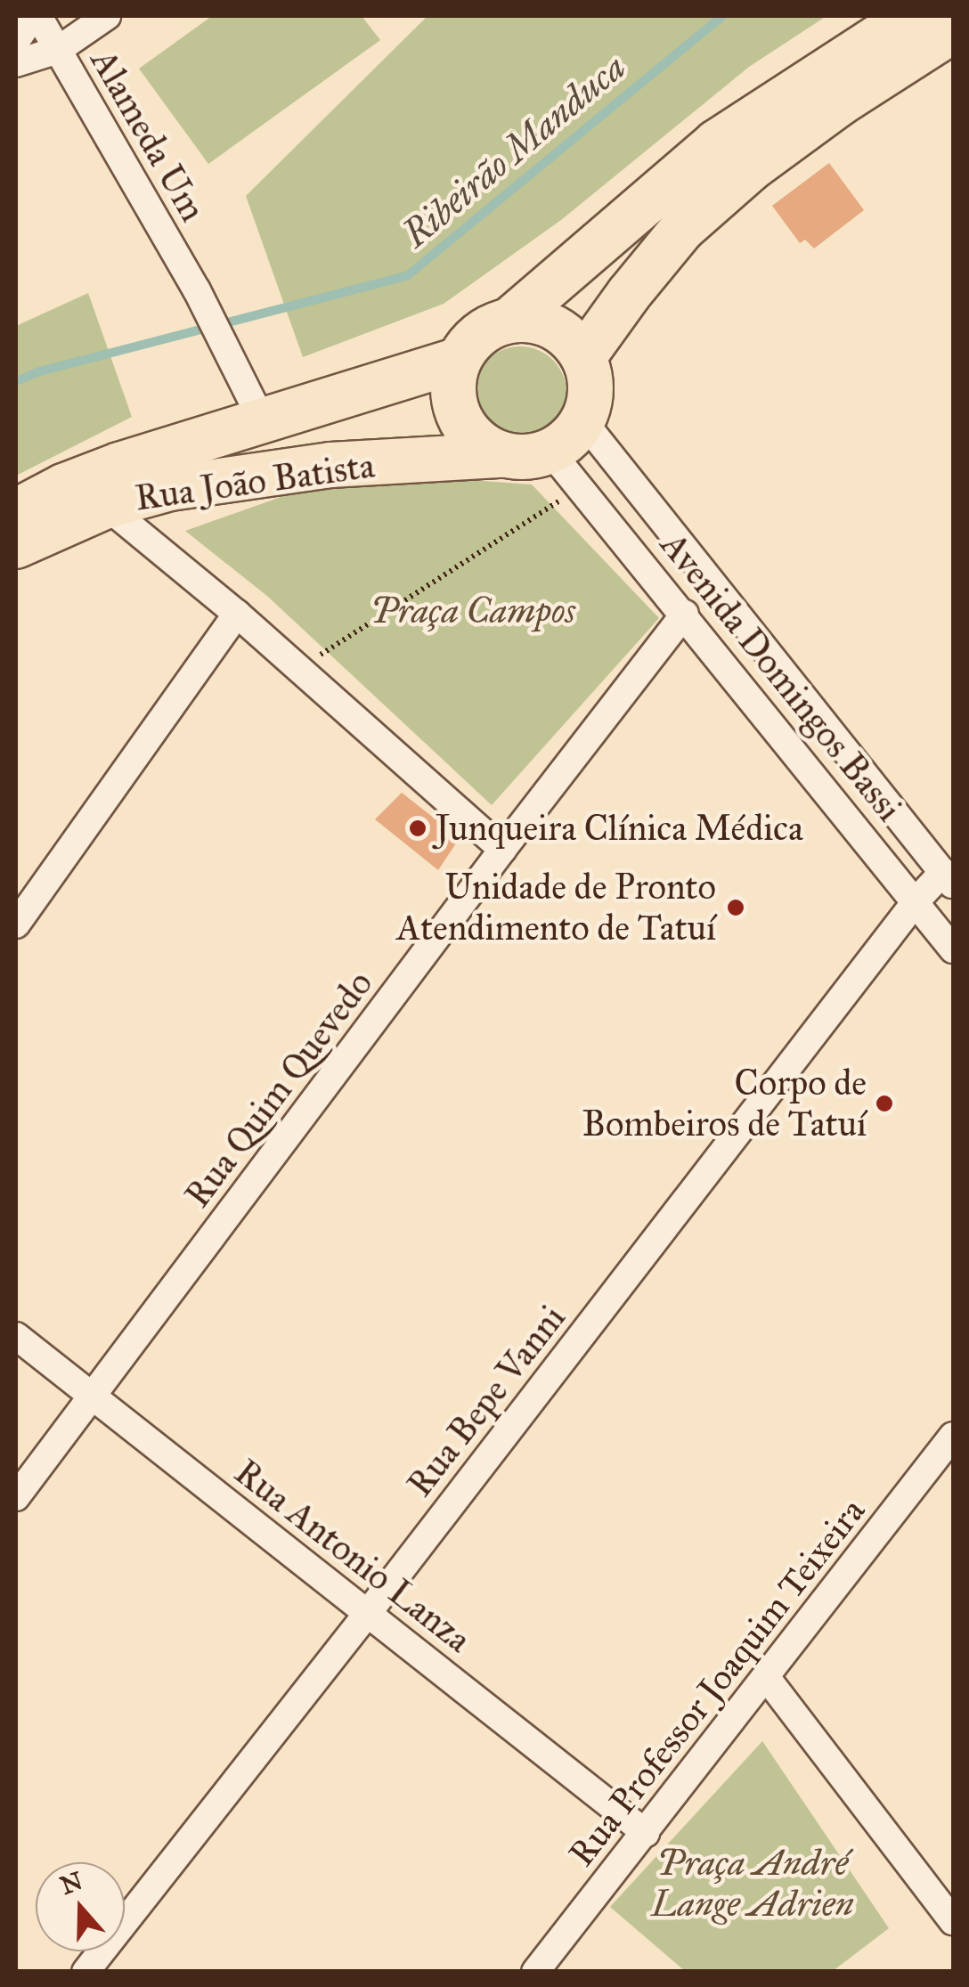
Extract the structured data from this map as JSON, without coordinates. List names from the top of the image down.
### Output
{
  "streets": {
    "main road": ["Rua João Batista"],
    "street": [
      "Alameda Um",
      "Avenida Domingos Bassi",
      "Rua Quim Quevedo",
      "Rua Bepe Vanni",
      "Rua Antonio Lanza",
      "Rua Professor Joaquim Teixeira"
    ]
  },
  "crossings": [
    ["Rua João Batista", "Avenida Domingos Bassi"],
    ["Avenida Domingos Bassi", "Rua Quim Quevedo"],
    ["Avenida Domingos Bassi", "Rua Bepe Vanni"],
    ["Rua Quim Quevedo", "Rua Antonio Lanza"],
    ["Rua Bepe Vanni", "Rua Antonio Lanza"],
    ["Rua Antonio Lanza", "Rua Professor Joaquim Teixeira"]
  ],
  "water": ["Ribeirão Manduca"],
  "parks": ["Praça Campos", "Praça André Lange Adrien"],
  "places": ["Junqueira Clínica Médica", "Unidade de Pronto Atendimento de Tatuí", "Corpo de Bombeiros de Tatuí"],
  "north": "top"
}
